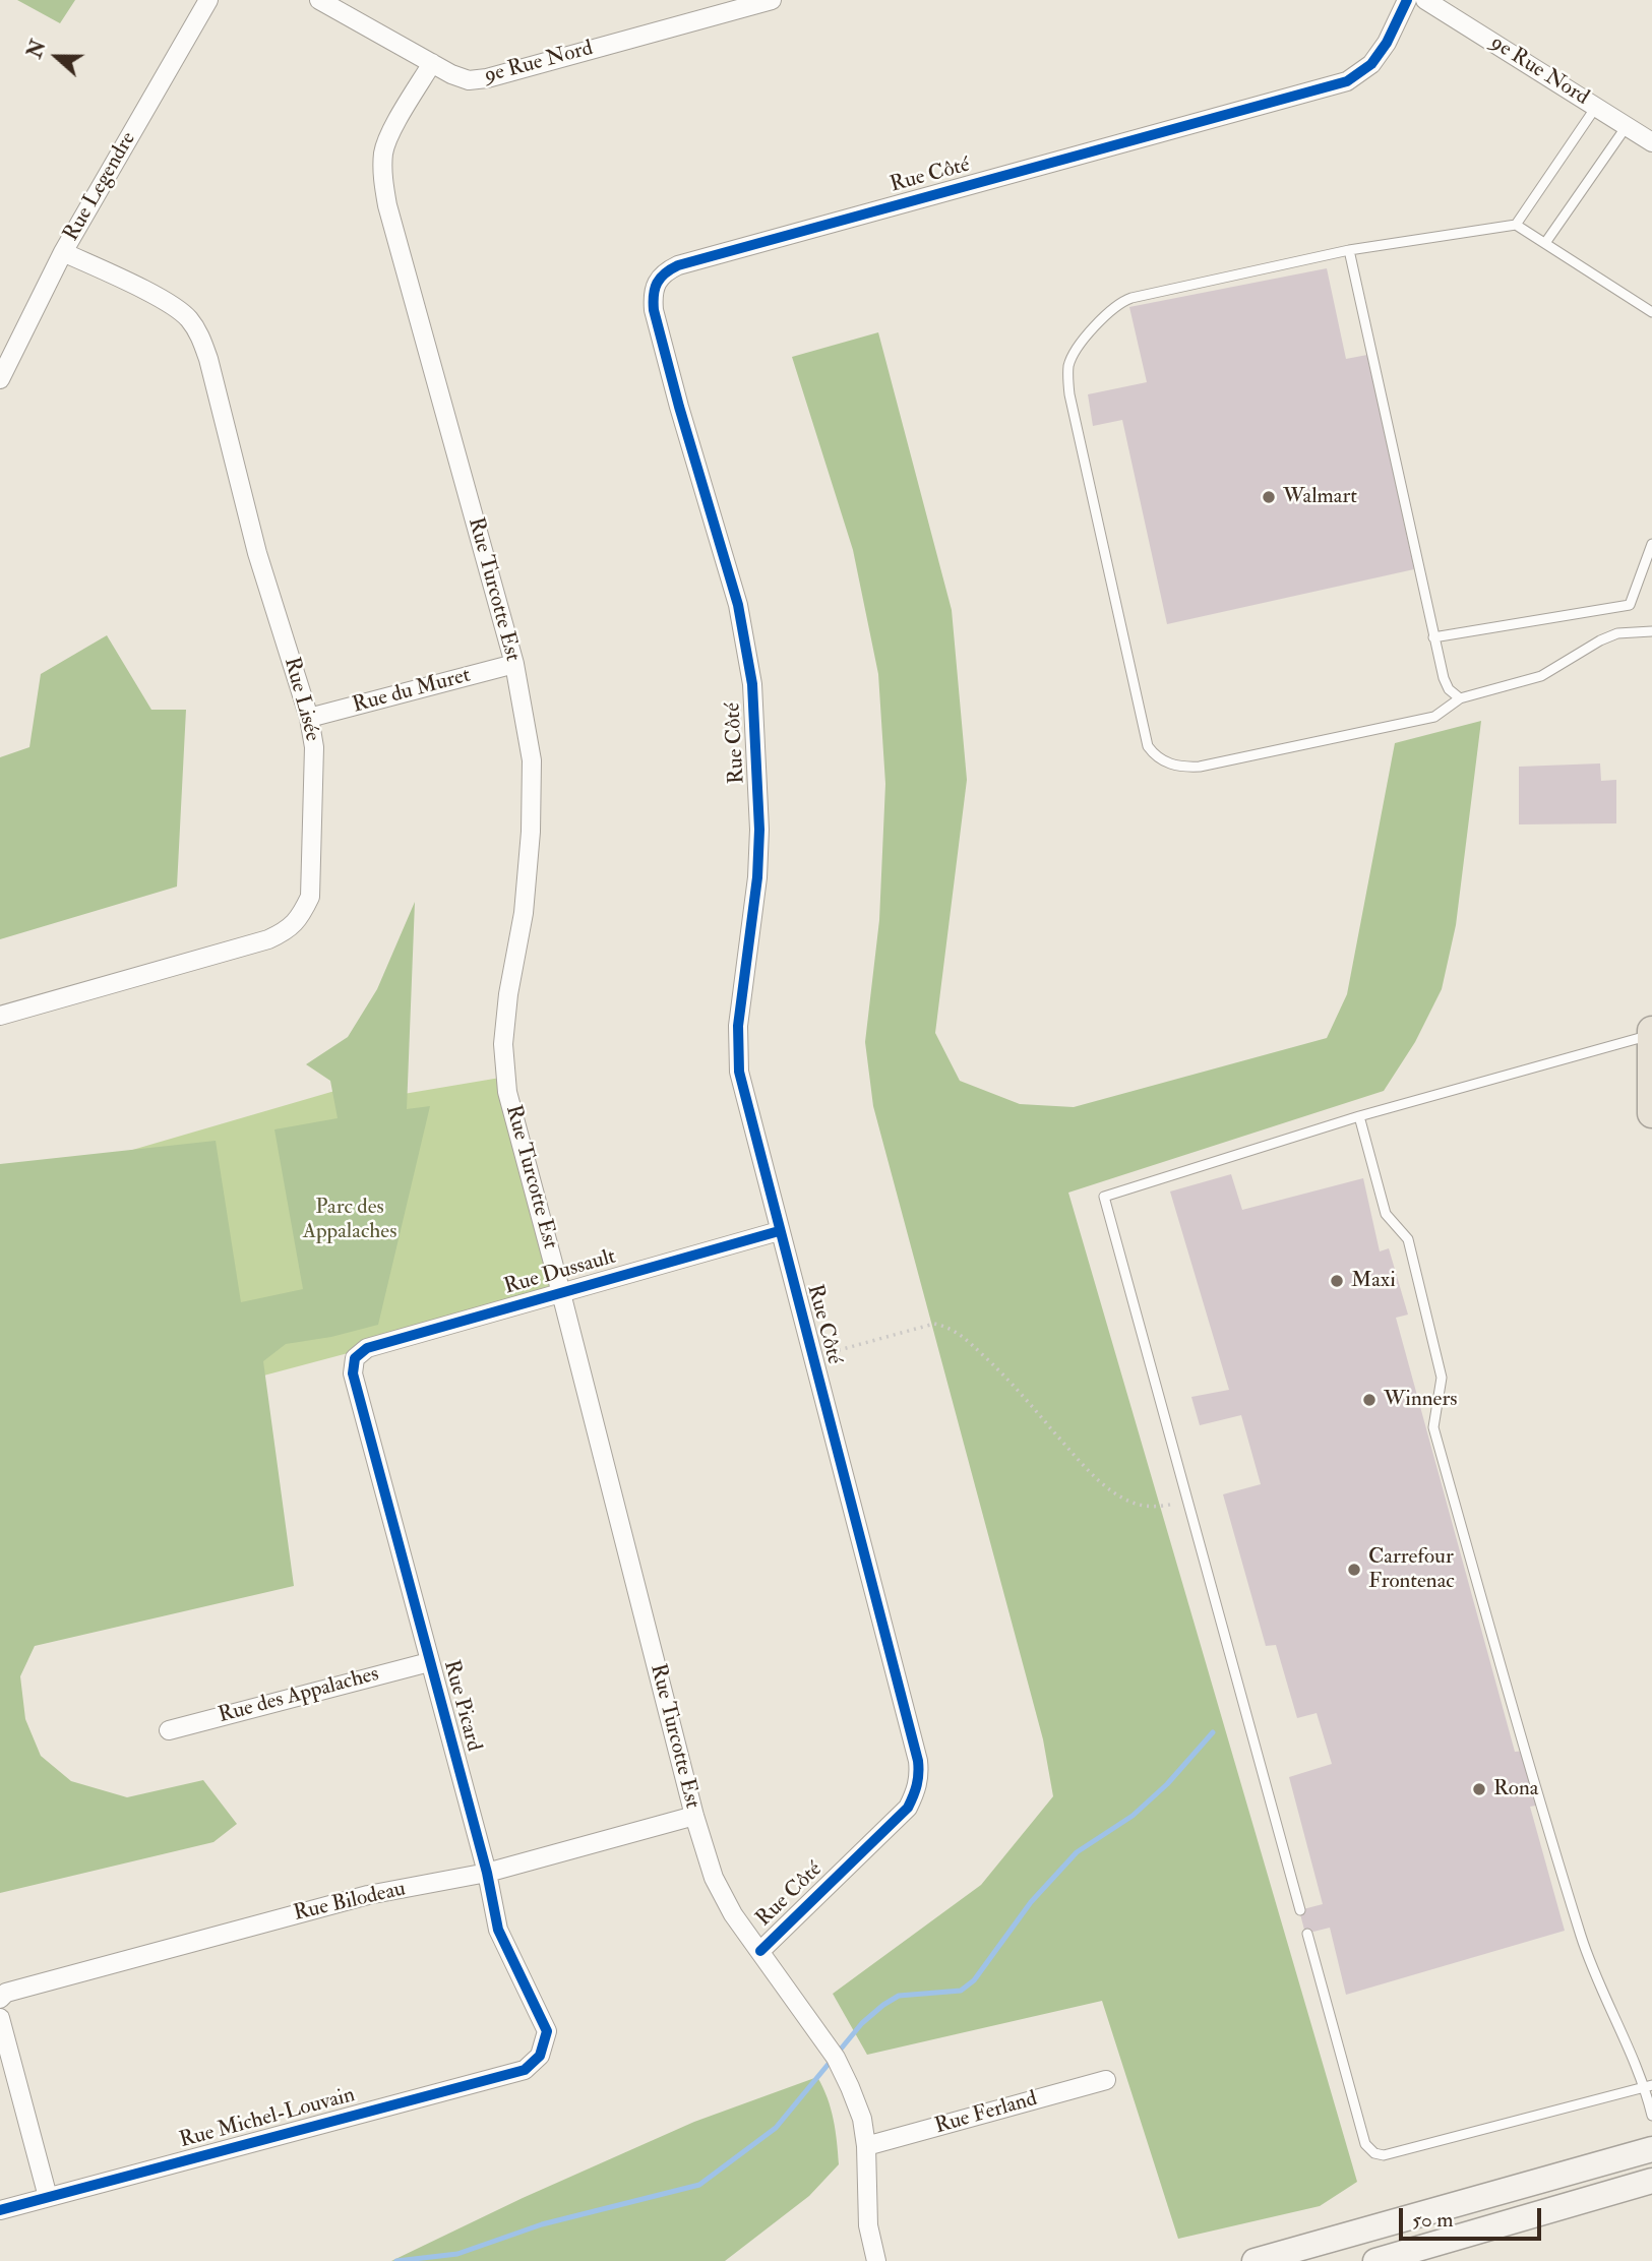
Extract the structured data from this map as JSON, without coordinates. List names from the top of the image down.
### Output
{
  "streets": {
    "street": [
      "9e Rue Nord",
      "Rue Côté",
      "Rue Legendre",
      "Rue Turcotte Est",
      "Rue du Muret",
      "Rue Lisée",
      "Rue Dussault",
      "Rue des Appalaches",
      "Rue Picard",
      "Rue Bilodeau",
      "Rue Ferland",
      "Rue Michel-Louvain"
    ]
  },
  "crossings": [
    ["9e Rue Nord", "Rue Turcotte Est"],
    ["Rue Côté", "Rue Turcotte Est"],
    ["Rue Côté", "Rue Dussault"],
    ["Rue Legendre", "Rue Lisée"],
    ["Rue Turcotte Est", "Rue du Muret"],
    ["Rue Turcotte Est", "Rue Dussault"],
    ["Rue Turcotte Est", "Rue Bilodeau"],
    ["Rue Turcotte Est", "Rue Ferland"],
    ["Rue du Muret", "Rue Lisée"],
    ["Rue Dussault", "Rue Picard"],
    ["Rue des Appalaches", "Rue Picard"],
    ["Rue Picard", "Rue Bilodeau"],
    ["Rue Picard", "Rue Michel-Louvain"]
  ],
  "parks": ["Parc des Appalaches"],
  "places": [
    "Walmart",
    "Maxi",
    "Winners",
    "Carrefour Frontenac",
    "Rona"
  ],
  "scale_bar": "50 m",
  "north": "left"
}
